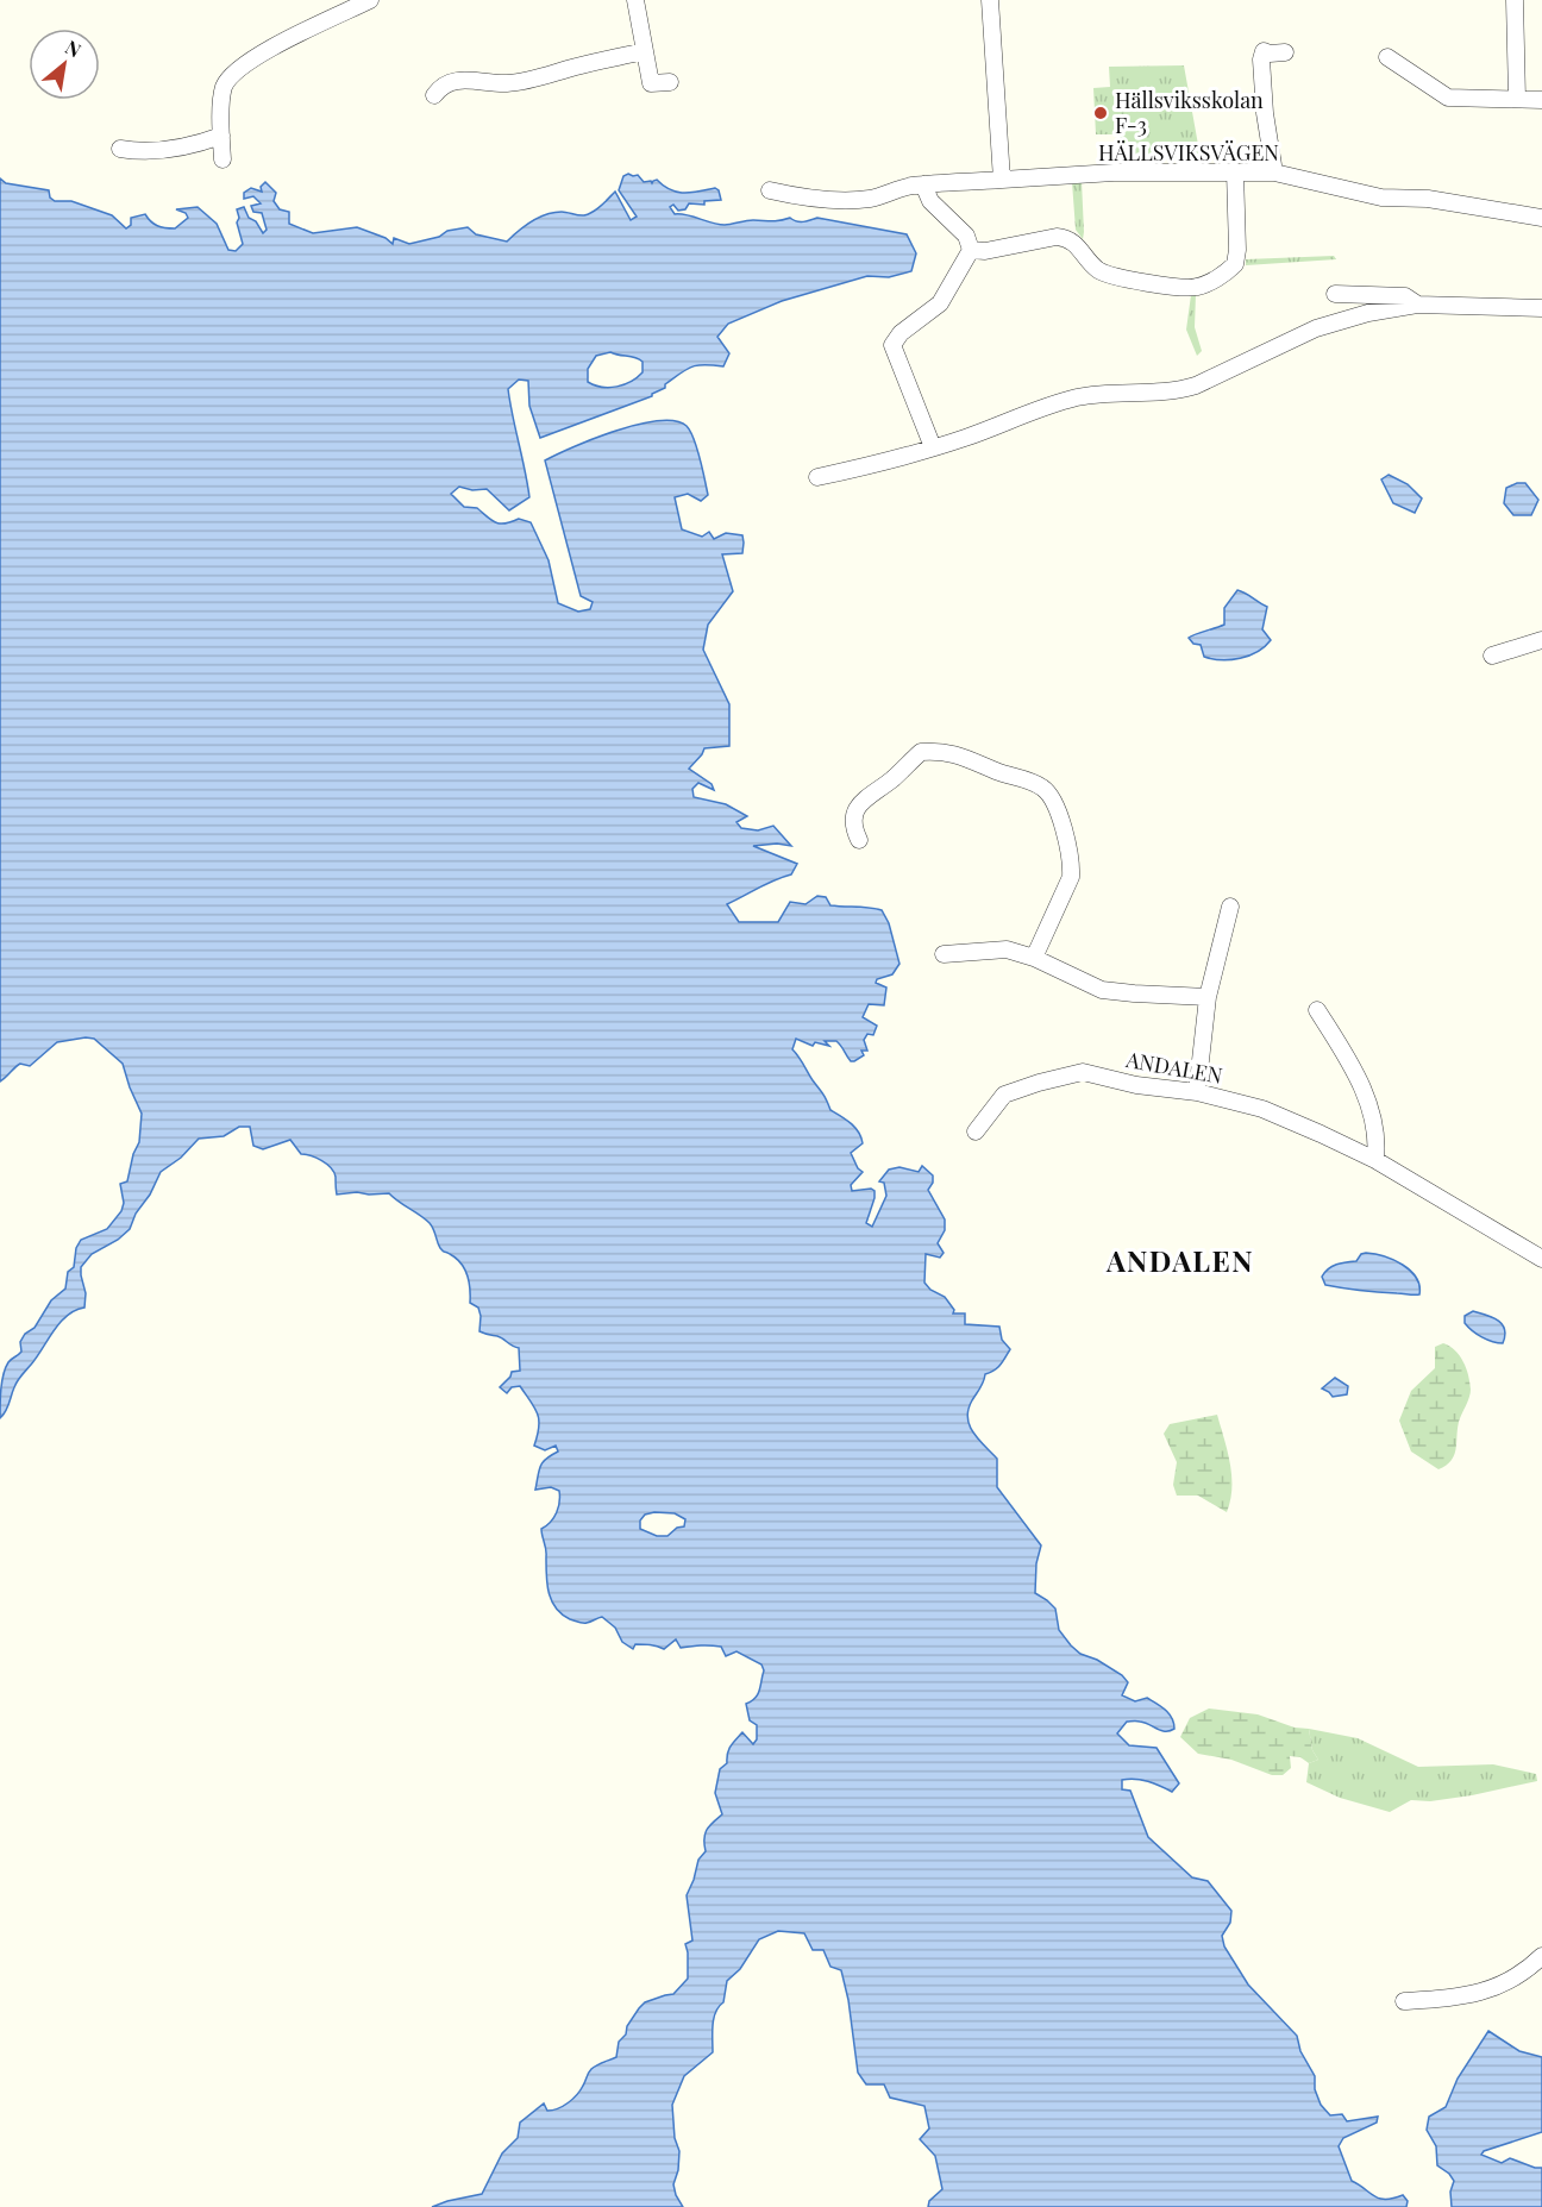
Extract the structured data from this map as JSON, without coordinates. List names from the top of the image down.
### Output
{
  "streets": {
    "street": ["HÄLLSVIKSVÄGEN", "ANDALEN"]
  },
  "districts": ["ANDALEN"],
  "places": ["Hällsviksskolan F-3"],
  "north": "top right"
}
